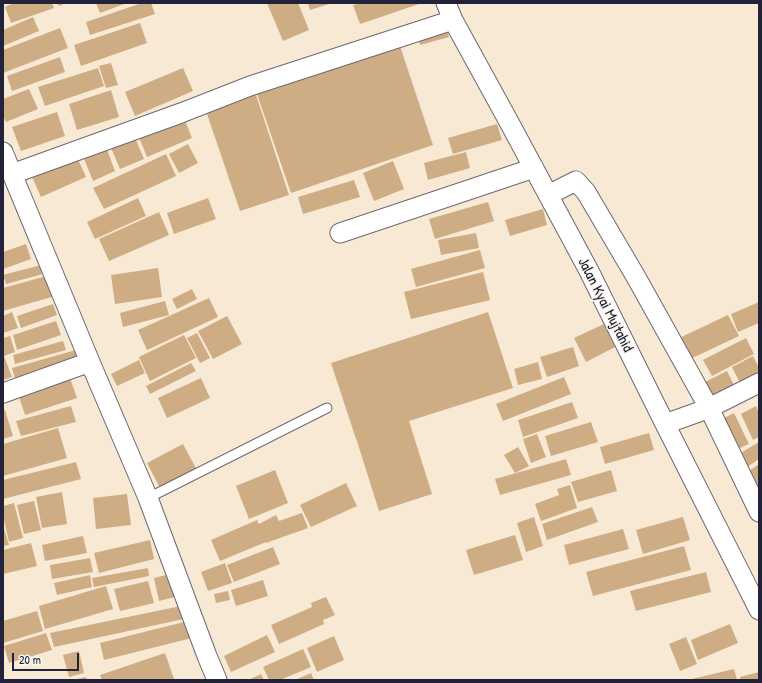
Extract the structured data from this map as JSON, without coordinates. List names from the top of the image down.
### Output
{
  "streets": {
    "street": ["Jalan Kyai Mujtahid"]
  },
  "scale_bar": "20 m"
}
